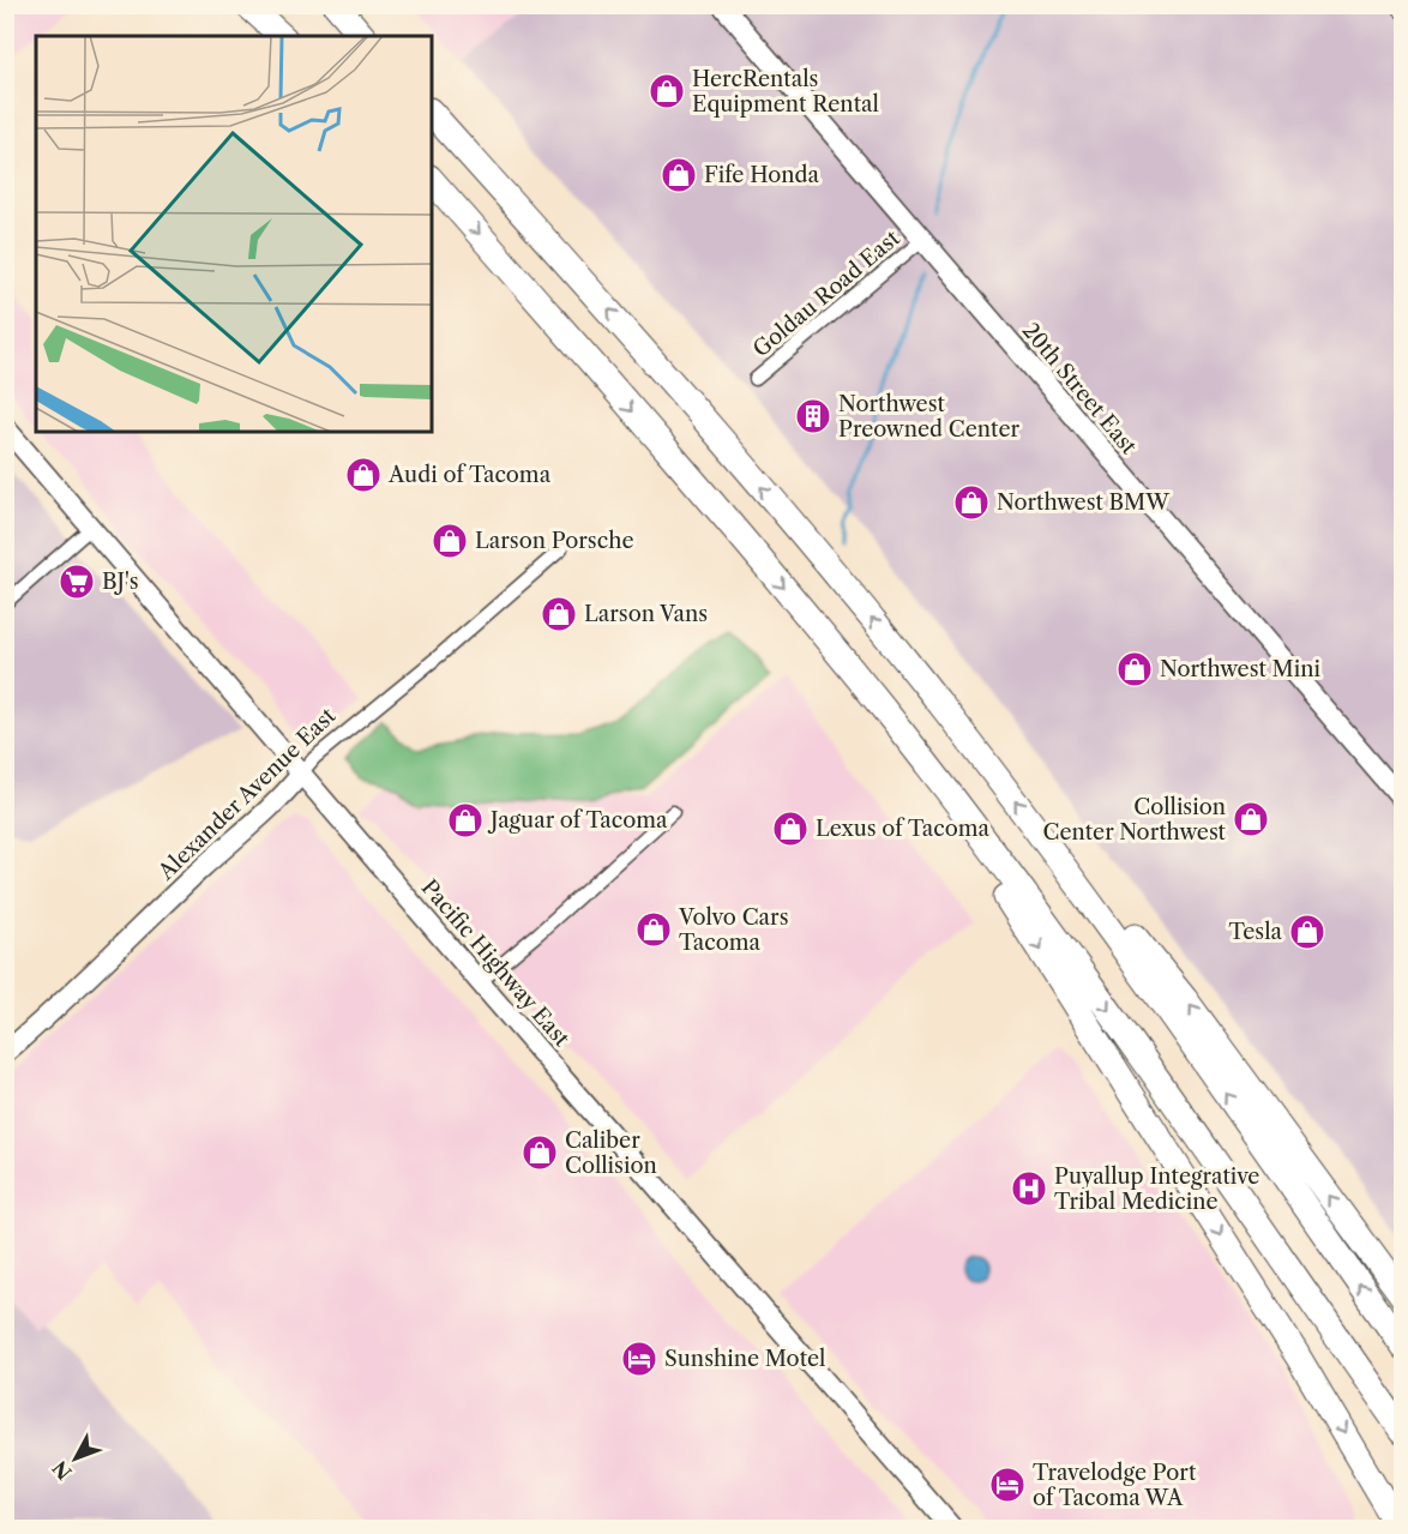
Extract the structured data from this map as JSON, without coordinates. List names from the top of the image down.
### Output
{
  "streets": {
    "main road": ["20th Street East", "Alexander Avenue East", "Pacific Highway East"],
    "street": ["Goldau Road East"]
  },
  "crossings": [
    ["Goldau Road East", "20th Street East"],
    ["Alexander Avenue East", "Pacific Highway East"]
  ],
  "places": {
    "shop": [
      "HercRentals Equipment Rental",
      "Fife Honda",
      "Audi of Tacoma",
      "Northwest BMW",
      "Larson Porsche",
      "Larson Vans",
      "Northwest Mini",
      "Collision Center Northwest",
      "Jaguar of Tacoma",
      "Lexus of Tacoma",
      "Volvo Cars Tacoma",
      "Tesla",
      "Caliber Collision"
    ],
    "building": ["Northwest Preowned Center"],
    "supermarket": ["BJ's"],
    "hospital": ["Puyallup Integrative Tribal Medicine"],
    "hotel": ["Sunshine Motel", "Travelodge Port of Tacoma WA"]
  },
  "north": "bottom left"
}
